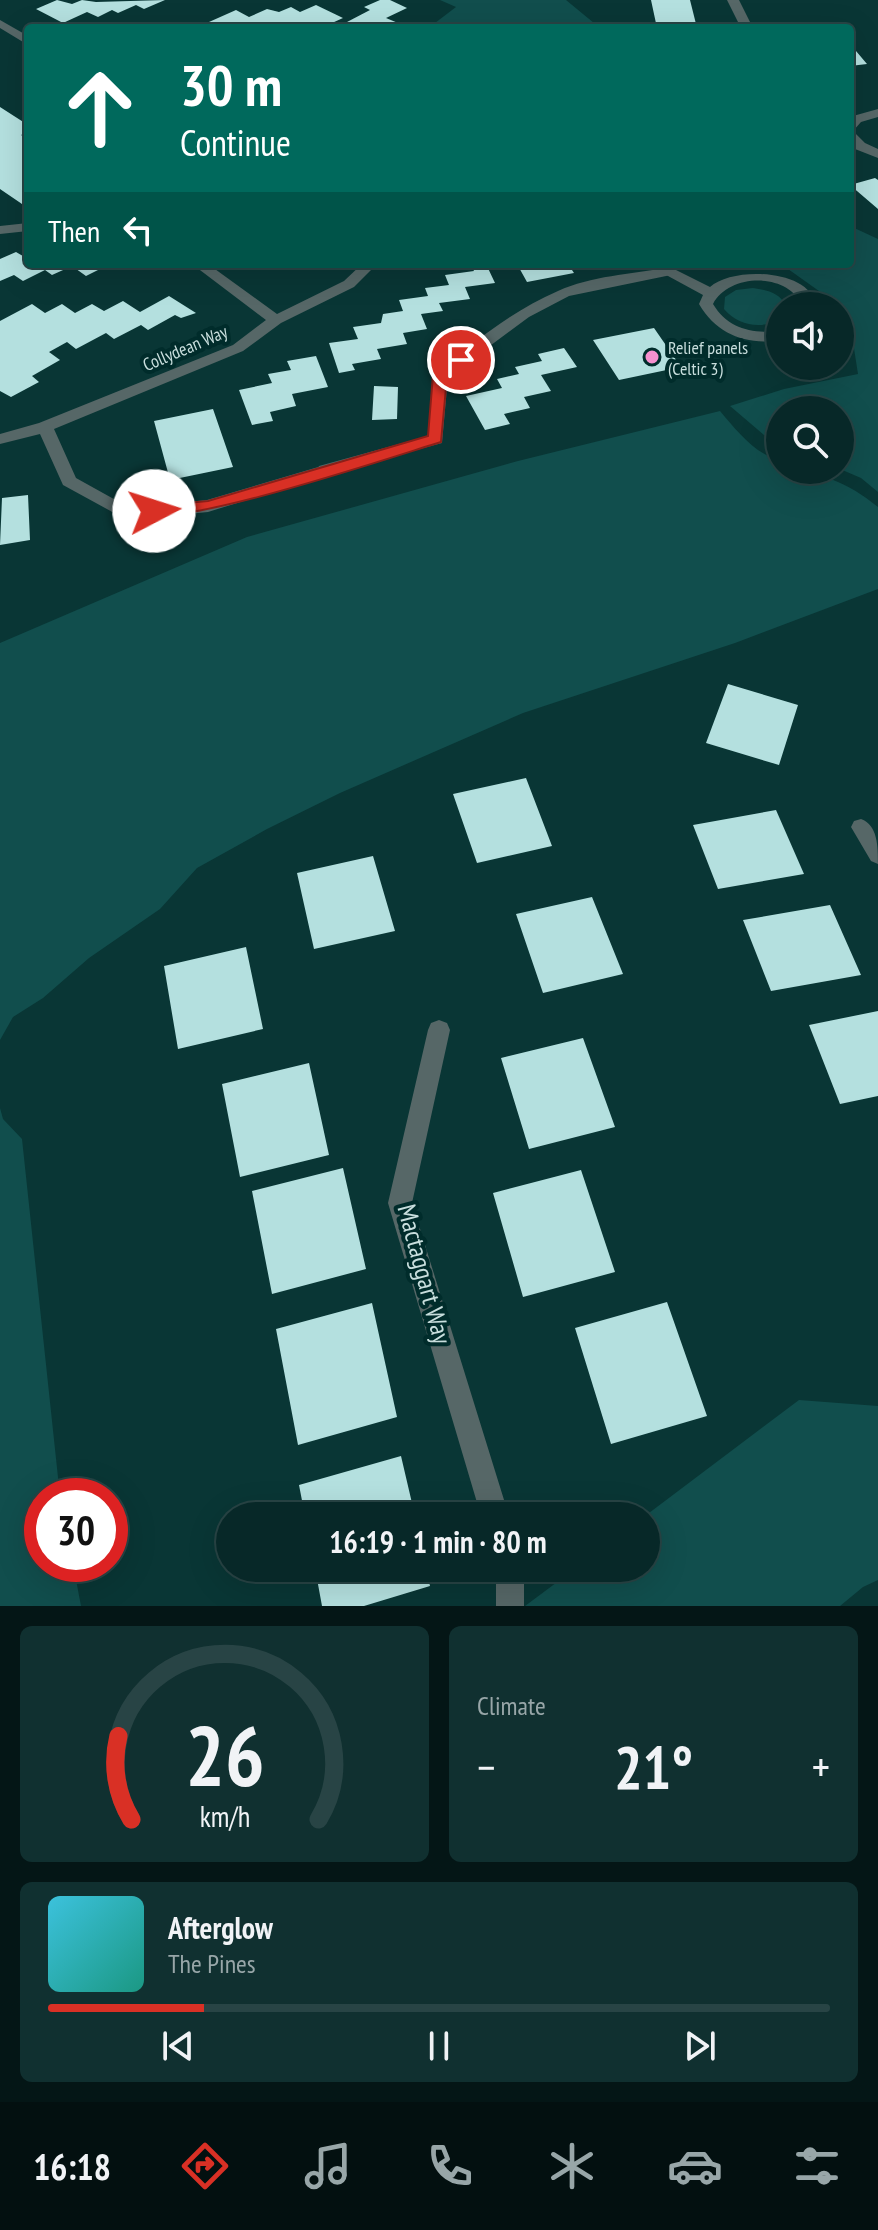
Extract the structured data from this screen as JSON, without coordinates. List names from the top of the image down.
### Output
{
  "streets": {
    "street": ["Collydean Way", "Mactaggart Way"]
  },
  "places": ["Relief panels (Celtic 3)"],
  "page": {
    "turn": ["30 m", "Continue"],
    "then": "Then",
    "limit": "30",
    "trip": "16:19 · 1 min · 80 m",
    "tile": "Climate",
    "heat": ["−", "21°", "+"],
    "song": ["Afterglow", "The Pines"],
    "tabs": "16:18",
    "gauge": ["26", "km/h"]
  }
}
